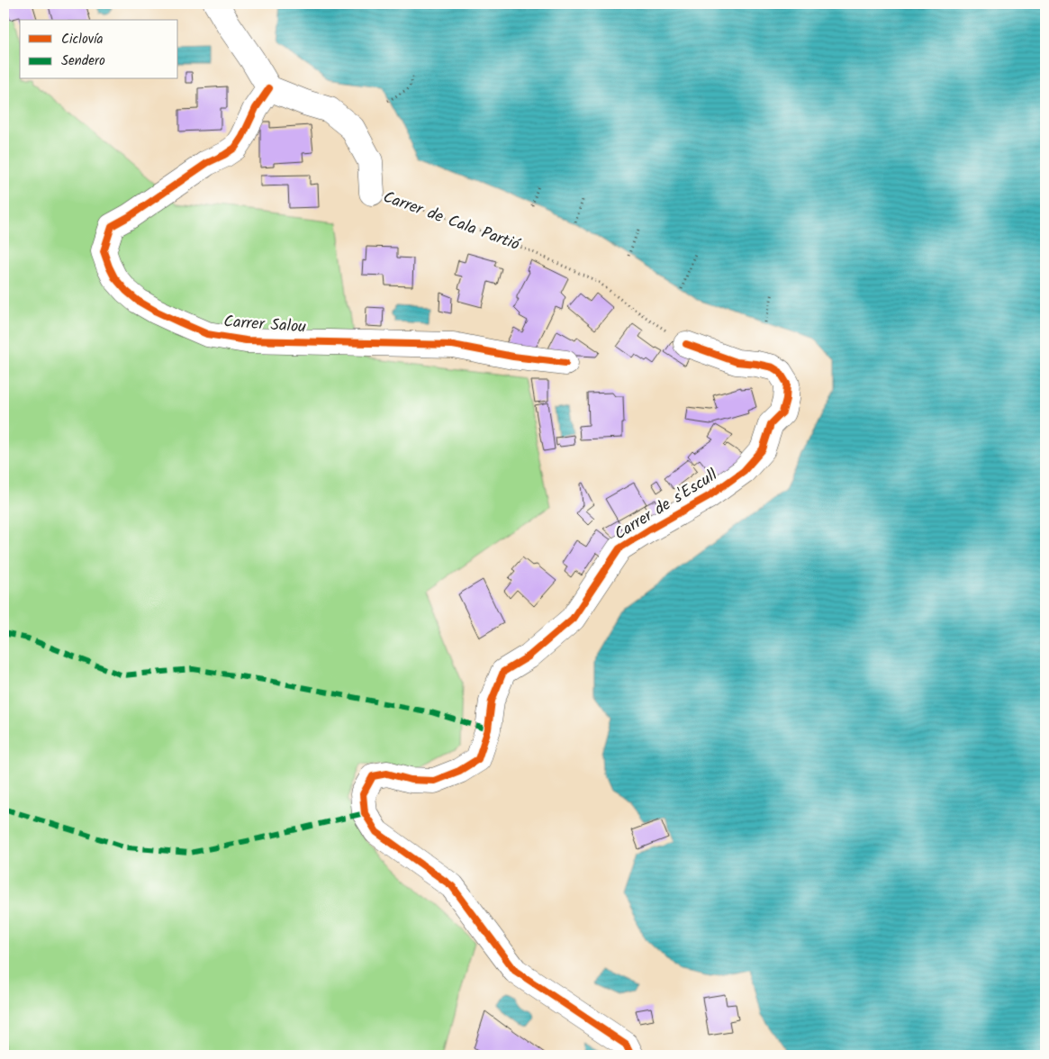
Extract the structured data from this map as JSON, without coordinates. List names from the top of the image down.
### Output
{
  "streets": {
    "street": ["Carrer de Cala Partió", "Carrer Salou", "Carrer de s'Escull"]
  },
  "crossings": [
    ["Carrer de Cala Partió", "Carrer Salou"],
    ["Carrer de Cala Partió", "Carrer de s'Escull"]
  ],
  "legend": ["Ciclovía", "Sendero"]
}
